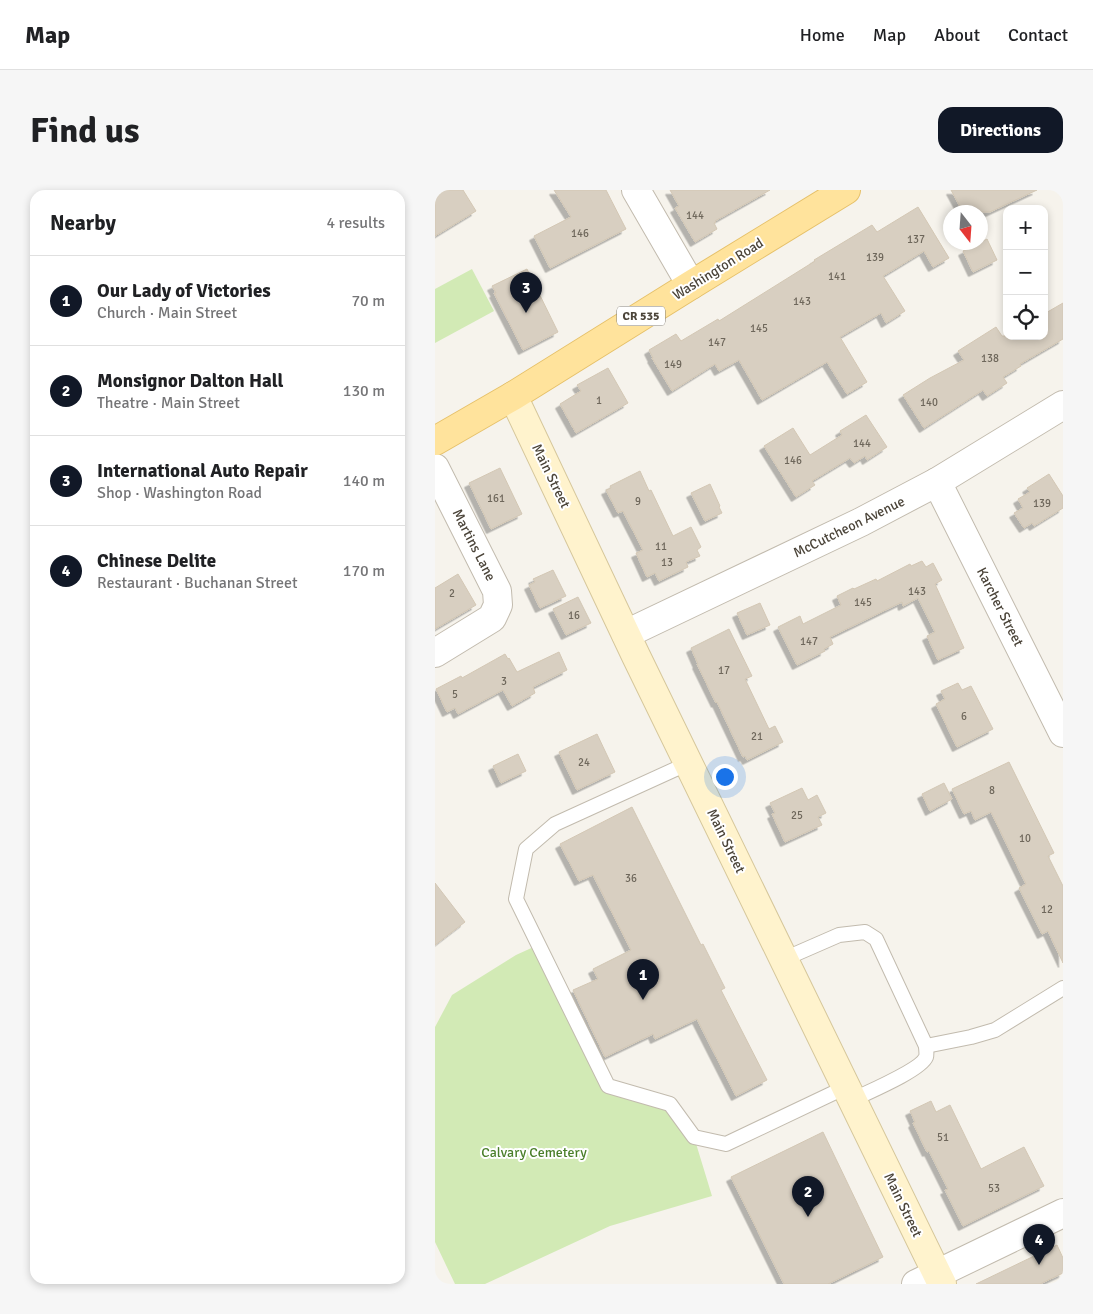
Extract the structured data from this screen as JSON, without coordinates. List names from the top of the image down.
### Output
{
  "streets": {
    "main road": ["Washington Road", "CR 535", "Main Street"],
    "street": ["McCutcheon Avenue", "Martins Lane", "Karcher Street"]
  },
  "crossings": [
    ["Washington Road", "Main Street"],
    ["Main Street", "McCutcheon Avenue"],
    ["McCutcheon Avenue", "Karcher Street"]
  ],
  "parks": ["Calvary Cemetery"],
  "house_numbers": [
    "144",
    "146",
    "137",
    "139",
    "141",
    "143",
    "145",
    "147",
    "138",
    "149",
    "1",
    "140",
    "144",
    "146",
    "161",
    "9",
    "139",
    "11",
    "13",
    "143",
    "2",
    "145",
    "16",
    "147",
    "17",
    "3",
    "5",
    "6",
    "21",
    "24",
    "8",
    "25",
    "10",
    "36",
    "12",
    "51",
    "53"
  ],
  "north": "bottom",
  "page": {
    "header": "Map",
    "nav": [
      "Home",
      "Map",
      "About",
      "Contact"
    ],
    "buttons": "Directions",
    "title": "Find us",
    "heading": ["Nearby", "4 results"],
    "map_buttons": ["+", "−"],
    "list": [
      {
        "mark": "1",
        "name": "Our Lady of Victories",
        "note": "Church · Main Street",
        "value": "70 m"
      },
      {
        "mark": "2",
        "name": "Monsignor Dalton Hall",
        "note": "Theatre · Main Street",
        "value": "130 m"
      },
      {
        "mark": "3",
        "name": "International Auto Repair",
        "note": "Shop · Washington Road",
        "value": "140 m"
      },
      {
        "mark": "4",
        "name": "Chinese Delite",
        "note": "Restaurant · Buchanan Street",
        "value": "170 m"
      }
    ],
    "pins": [
      "3",
      "1",
      "2",
      "4"
    ]
  }
}
